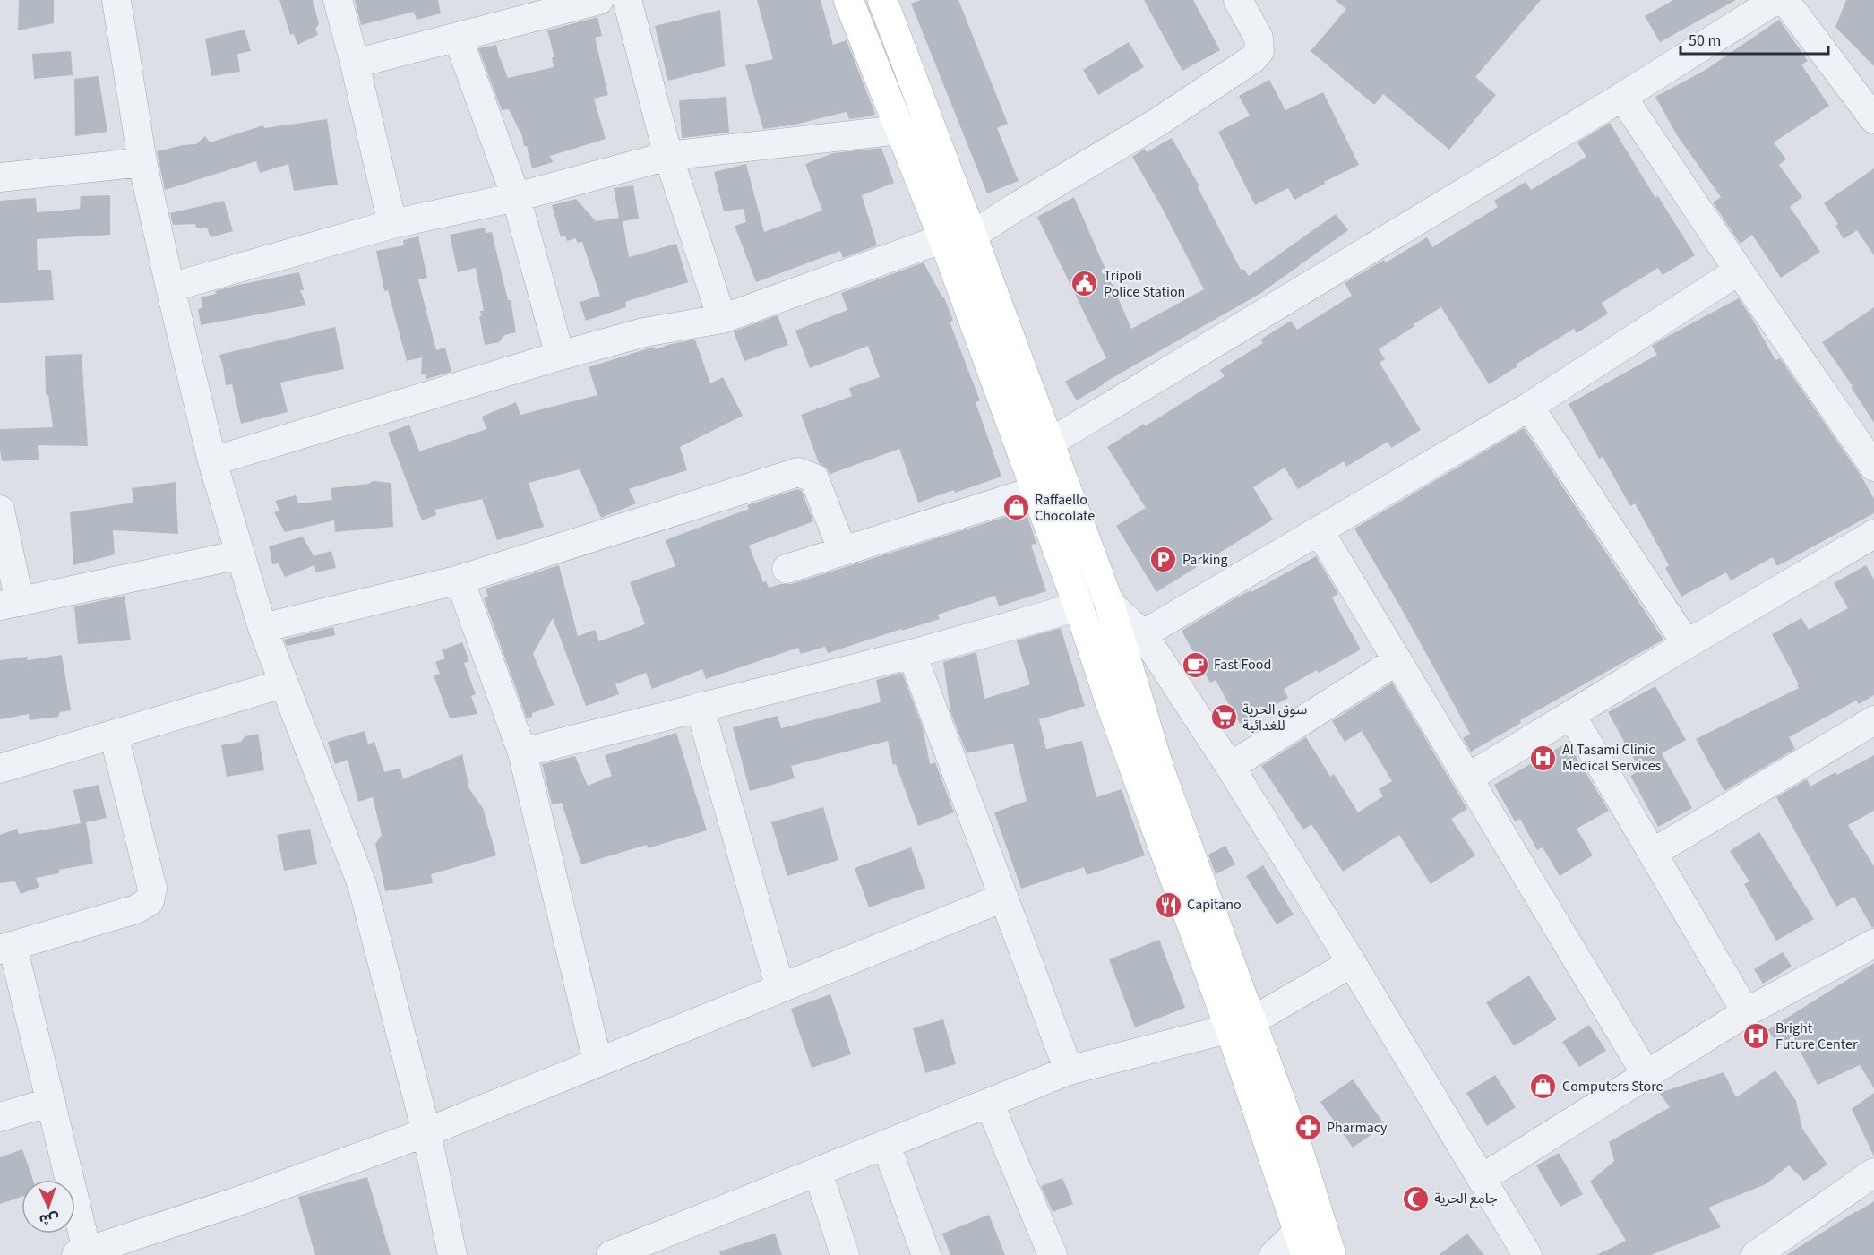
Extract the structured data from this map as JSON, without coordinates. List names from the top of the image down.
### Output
{
  "places": {
    "public building": ["Tripoli Police Station"],
    "shop": ["Raffaello Chocolate", "Computers Store"],
    "parking": ["Parking"],
    "cafe": ["Fast Food"],
    "supermarket": ["سوق الحرية للغدائية"],
    "hospital": ["Al Tasami Clinic Medical Services", "Bright Future Center"],
    "restaurant": ["Capitano"],
    "pharmacy": ["Pharmacy"],
    "mosque": ["جامع الحرية"]
  },
  "scale_bar": "50 m",
  "north": "bottom"
}
